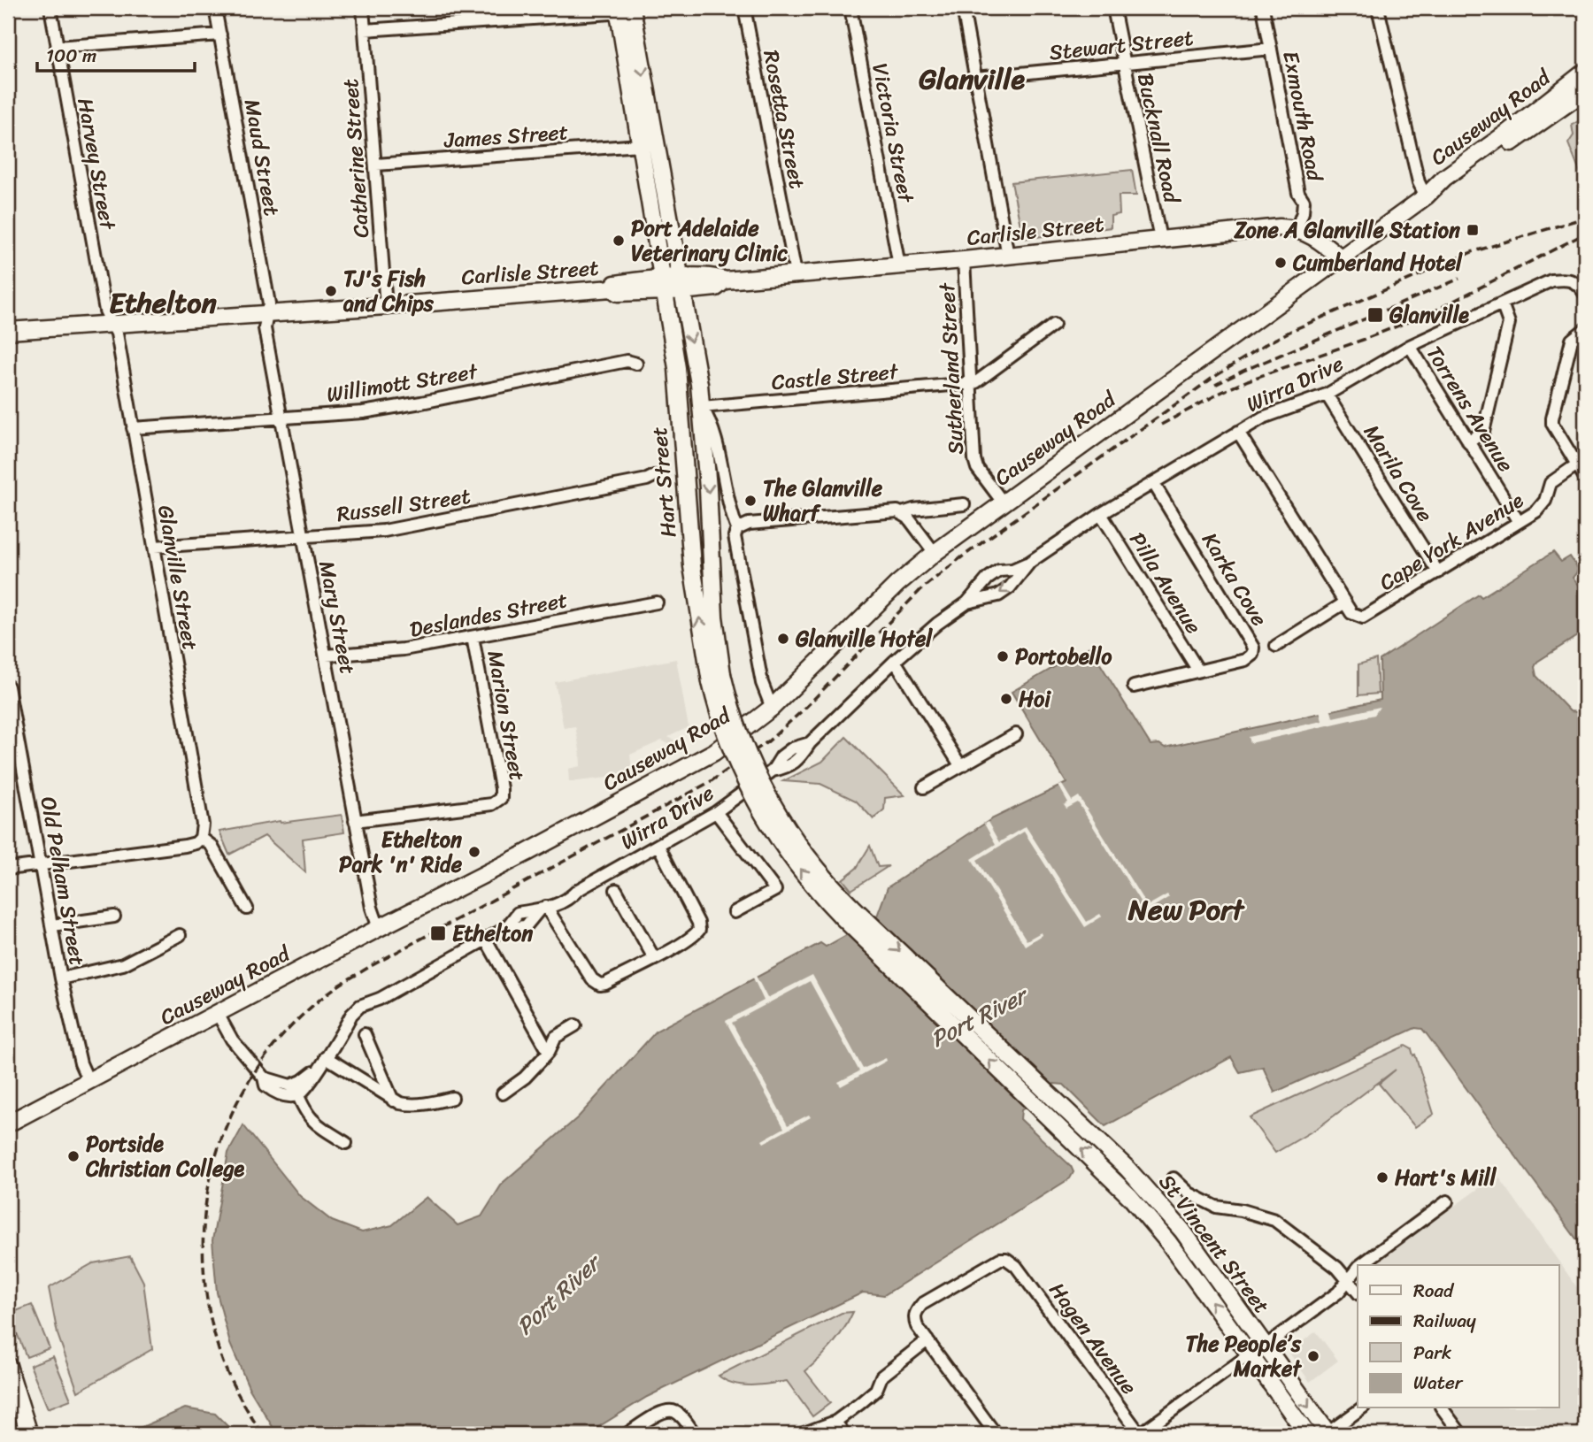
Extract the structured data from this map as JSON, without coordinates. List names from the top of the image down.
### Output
{
  "streets": {
    "main road": [
      "Causeway Road",
      "Carlisle Street",
      "Hart Street",
      "St Vincent Street"
    ],
    "street": [
      "Stewart Street",
      "Exmouth Road",
      "Rosetta Street",
      "Victoria Street",
      "James Street",
      "Bucknall Road",
      "Maud Street",
      "Catherine Street",
      "Harvey Street",
      "Sutherland Street",
      "Castle Street",
      "Willimott Street",
      "Wirra Drive",
      "Torrens Avenue",
      "Marila Cove",
      "Russell Street",
      "Cape York Avenue",
      "Glanville Street",
      "Karka Cove",
      "Pilla Avenue",
      "Deslandes Street",
      "Mary Street",
      "Marion Street",
      "Old Pelham Street",
      "Hagen Avenue"
    ]
  },
  "crossings": [
    ["Stewart Street", "Exmouth Road"],
    ["Stewart Street", "Bucknall Road"],
    ["Exmouth Road", "Carlisle Street"],
    ["Causeway Road", "Carlisle Street"],
    ["Causeway Road", "Sutherland Street"],
    ["Causeway Road", "Hart Street"],
    ["Causeway Road", "Mary Street"],
    ["Causeway Road", "Old Pelham Street"],
    ["Rosetta Street", "Carlisle Street"],
    ["Victoria Street", "Carlisle Street"],
    ["James Street", "Catherine Street"],
    ["James Street", "Hart Street"],
    ["Bucknall Road", "Carlisle Street"],
    ["Maud Street", "Carlisle Street"],
    ["Maud Street", "Mary Street"],
    ["Catherine Street", "Carlisle Street"],
    ["Harvey Street", "Carlisle Street"],
    ["Harvey Street", "Glanville Street"],
    ["Carlisle Street", "Sutherland Street"],
    ["Carlisle Street", "Hart Street"],
    ["Carlisle Street", "Glanville Street"],
    ["Carlisle Street", "Mary Street"],
    ["Sutherland Street", "Castle Street"],
    ["Castle Street", "Hart Street"],
    ["Willimott Street", "Glanville Street"],
    ["Willimott Street", "Mary Street"],
    ["Wirra Drive", "Torrens Avenue"],
    ["Wirra Drive", "Marila Cove"],
    ["Wirra Drive", "Karka Cove"],
    ["Wirra Drive", "Pilla Avenue"],
    ["Torrens Avenue", "Cape York Avenue"],
    ["Marila Cove", "Cape York Avenue"],
    ["Hart Street", "St Vincent Street"],
    ["Russell Street", "Glanville Street"],
    ["Russell Street", "Mary Street"],
    ["Karka Cove", "Pilla Avenue"],
    ["Deslandes Street", "Mary Street"],
    ["Deslandes Street", "Marion Street"],
    ["Mary Street", "Marion Street"]
  ],
  "districts": ["Glanville", "Ethelton", "New Port"],
  "water": ["Port River"],
  "places": {
    "transit": ["Zone A Glanville Station", "Glanville", "Ethelton"],
    "other": [
      "Port Adelaide Veterinary Clinic",
      "Cumberland Hotel",
      "TJ's Fish and Chips",
      "The Glanville Wharf",
      "Glanville Hotel",
      "Portobello",
      "Hoi",
      "Ethelton Park 'n' Ride",
      "Portside Christian College",
      "Hart's Mill",
      "The People’s Market"
    ]
  },
  "legend": [
    "Road",
    "Railway",
    "Park",
    "Water"
  ],
  "scale_bar": "100 m"
}
